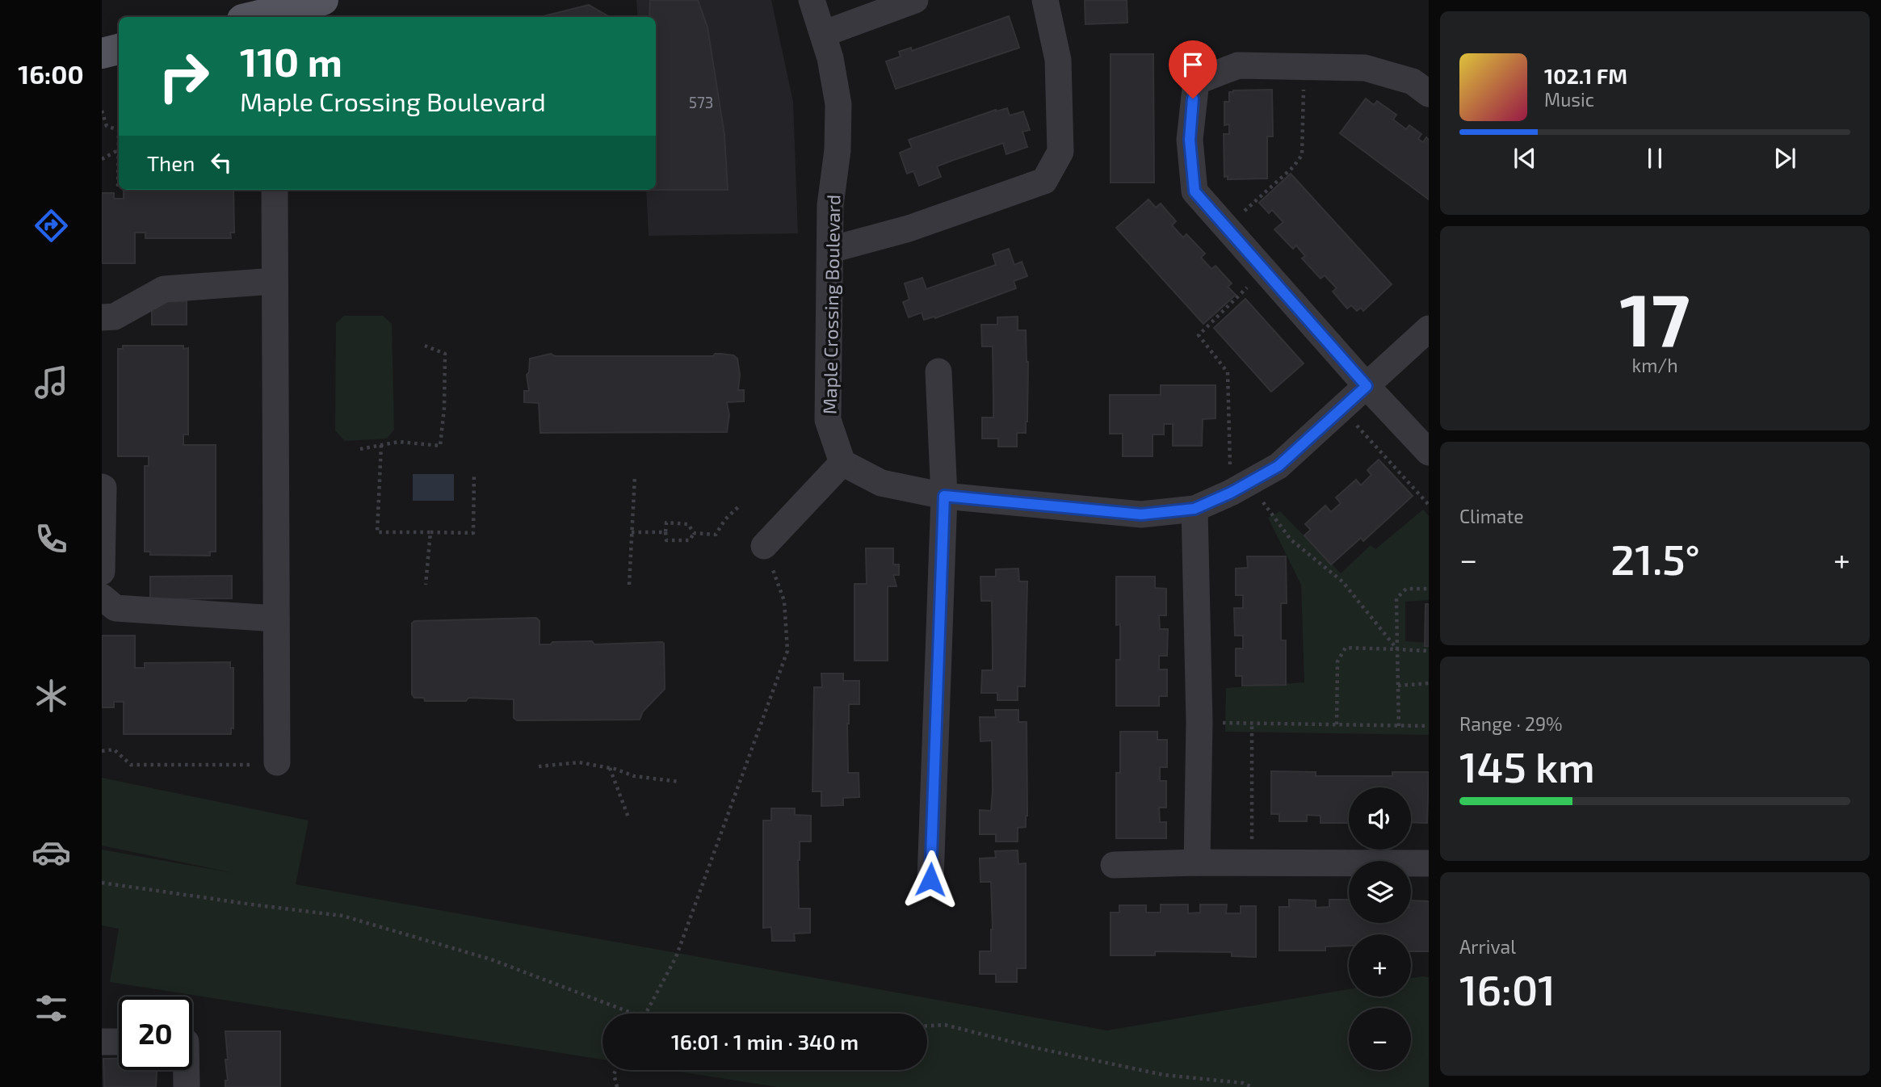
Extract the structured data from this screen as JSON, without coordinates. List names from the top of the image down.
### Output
{
  "streets": {
    "street": ["Maple Crossing Boulevard"]
  },
  "house_numbers": ["573"],
  "page": {
    "tabs": "16:00",
    "turn": ["110 m", "Maple Crossing Boulevard"],
    "song": ["102.1 FM", "Music"],
    "then": "Then",
    "tile": [
      ["17", "km/h"],
      "Climate",
      ["Range · 29%", "145 km"],
      ["Arrival", "16:01"]
    ],
    "heat": ["−", "21.5°", "+"],
    "map_buttons": ["+", "−"],
    "limit": "20",
    "trip": "16:01 · 1 min · 340 m"
  }
}
